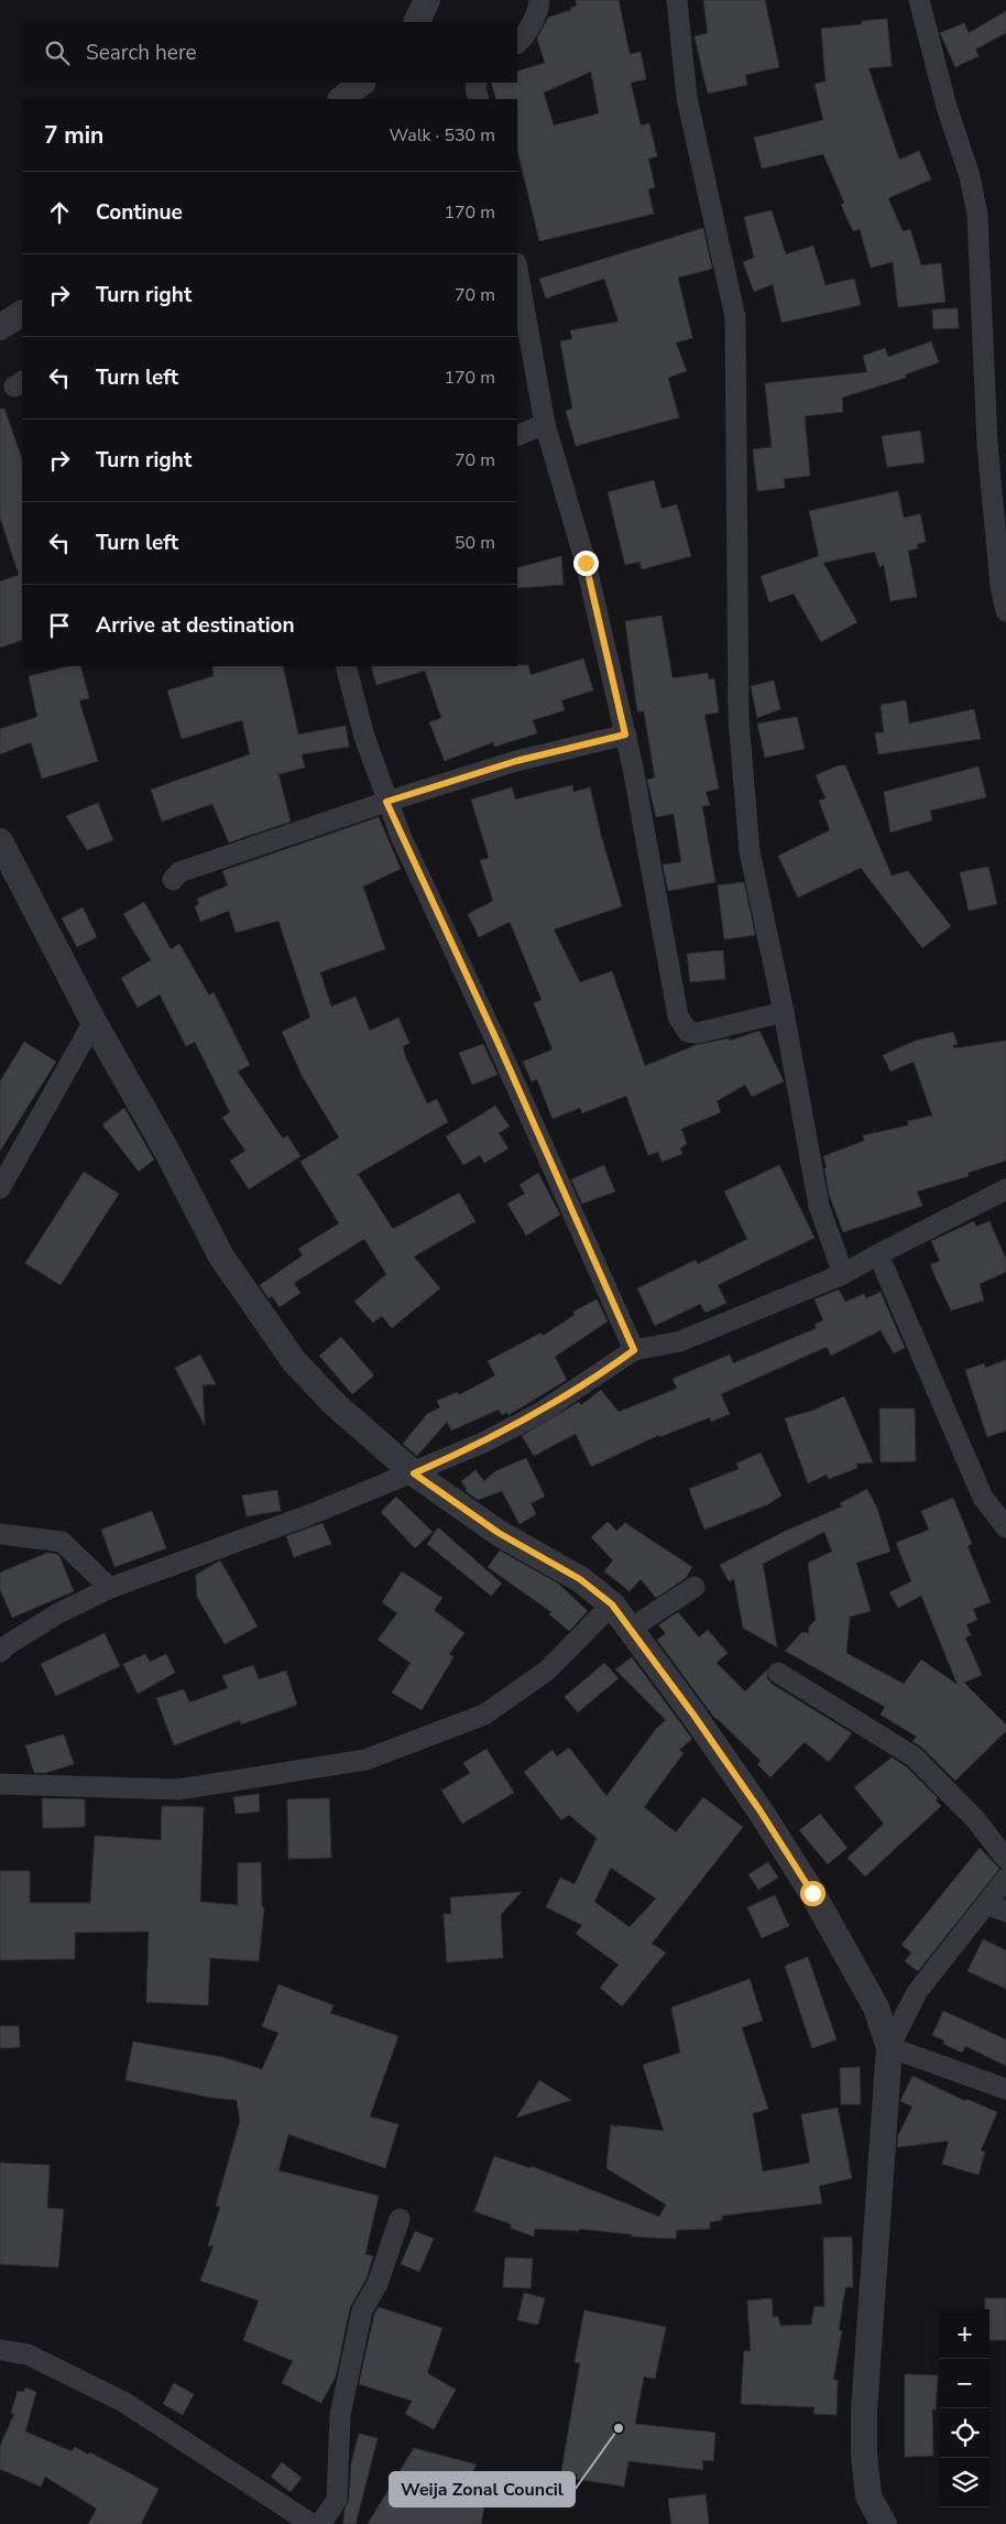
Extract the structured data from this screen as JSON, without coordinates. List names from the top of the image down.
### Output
{
  "places": ["Weija Zonal Council"],
  "page": {
    "search": "Search here",
    "heading": ["7 min", "Walk · 530 m"],
    "list": [
      ["Continue", "170 m"],
      ["Turn right", "70 m"],
      ["Turn left", "170 m"],
      ["Turn right", "70 m"],
      ["Turn left", "50 m"],
      "Arrive at destination"
    ],
    "map_buttons": ["+", "−"]
  }
}
